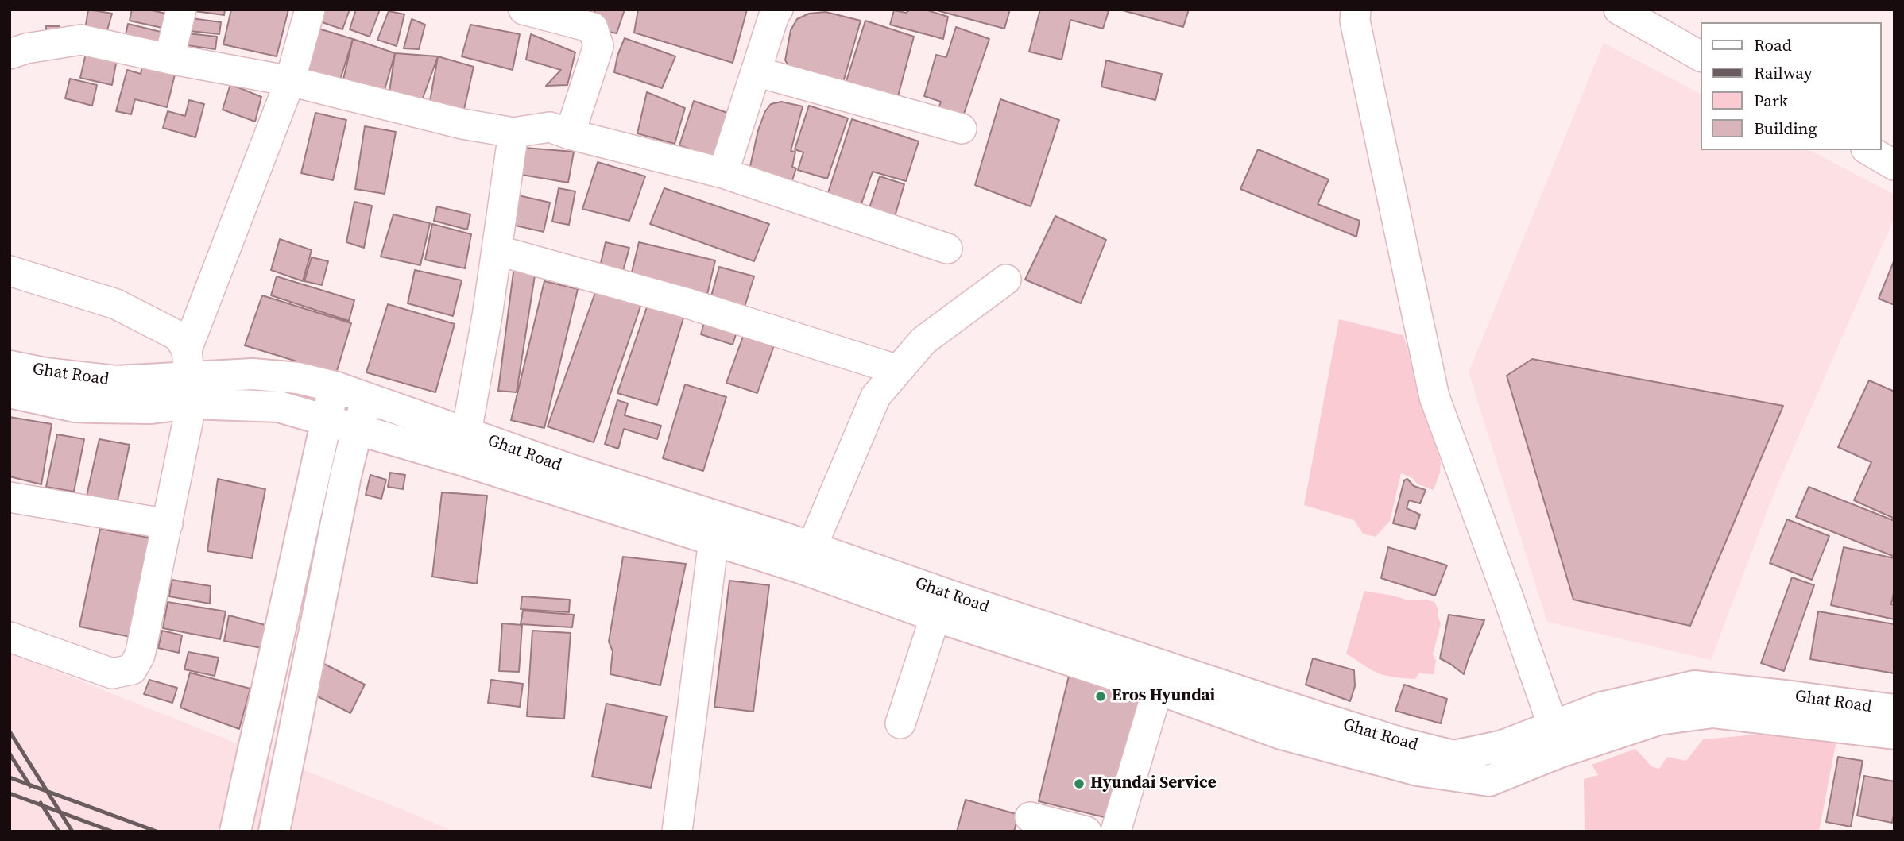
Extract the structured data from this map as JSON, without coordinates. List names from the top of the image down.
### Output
{
  "streets": {
    "main road": ["Ghat Road"]
  },
  "places": ["Eros Hyundai", "Hyundai Service"],
  "legend": [
    "Road",
    "Railway",
    "Park",
    "Building"
  ]
}
